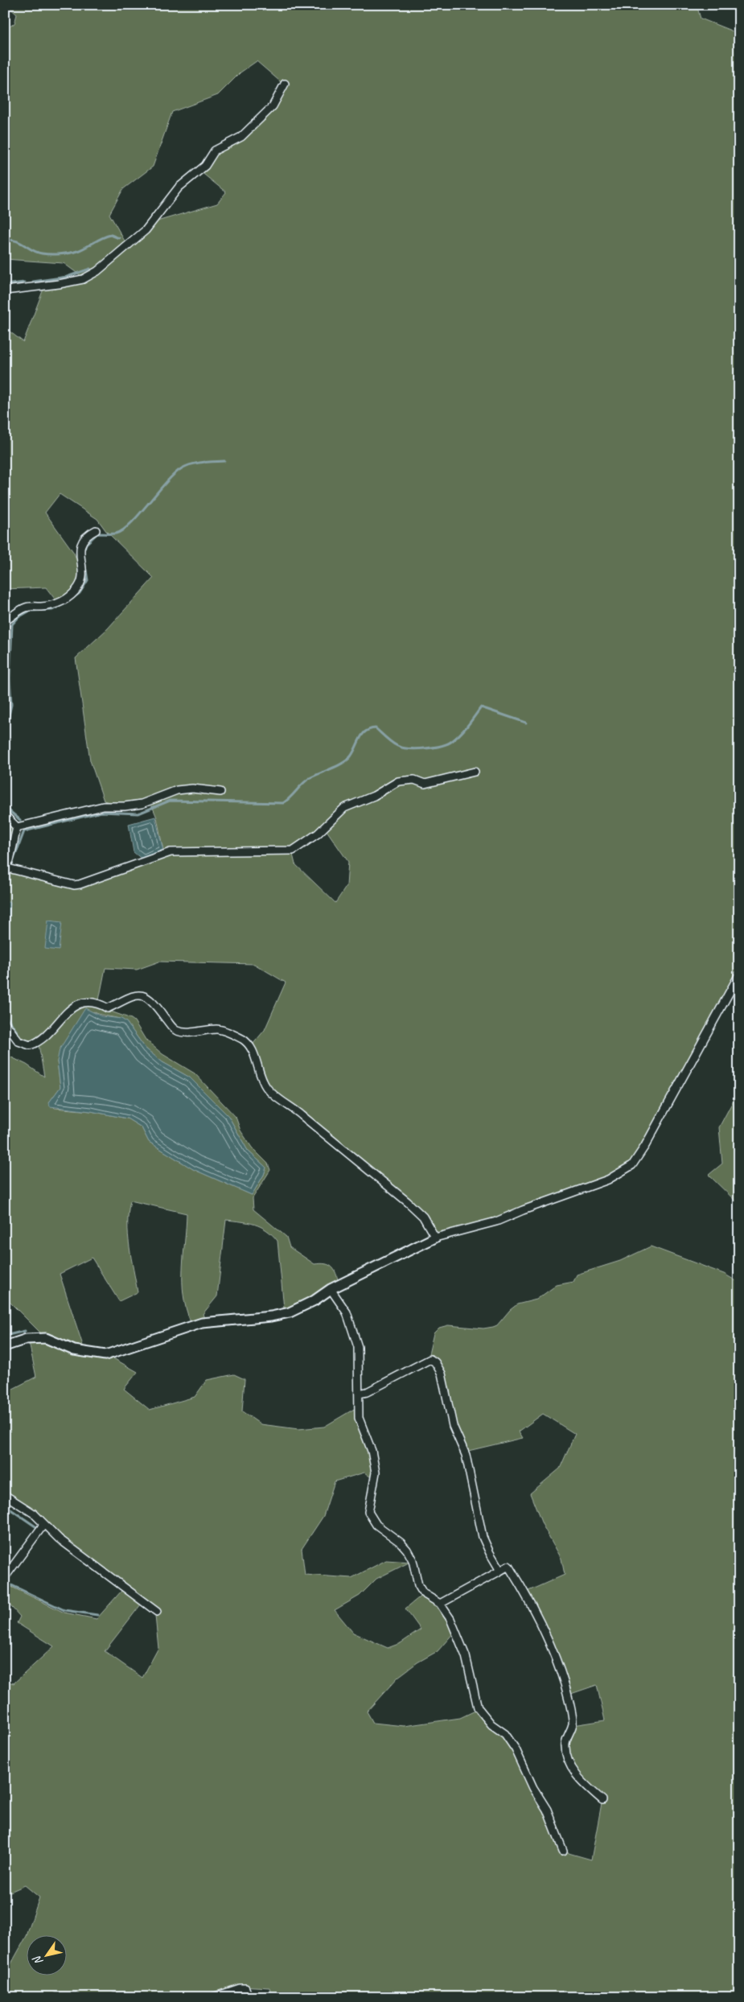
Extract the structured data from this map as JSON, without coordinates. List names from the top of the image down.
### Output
{
  "north": "bottom left"
}
